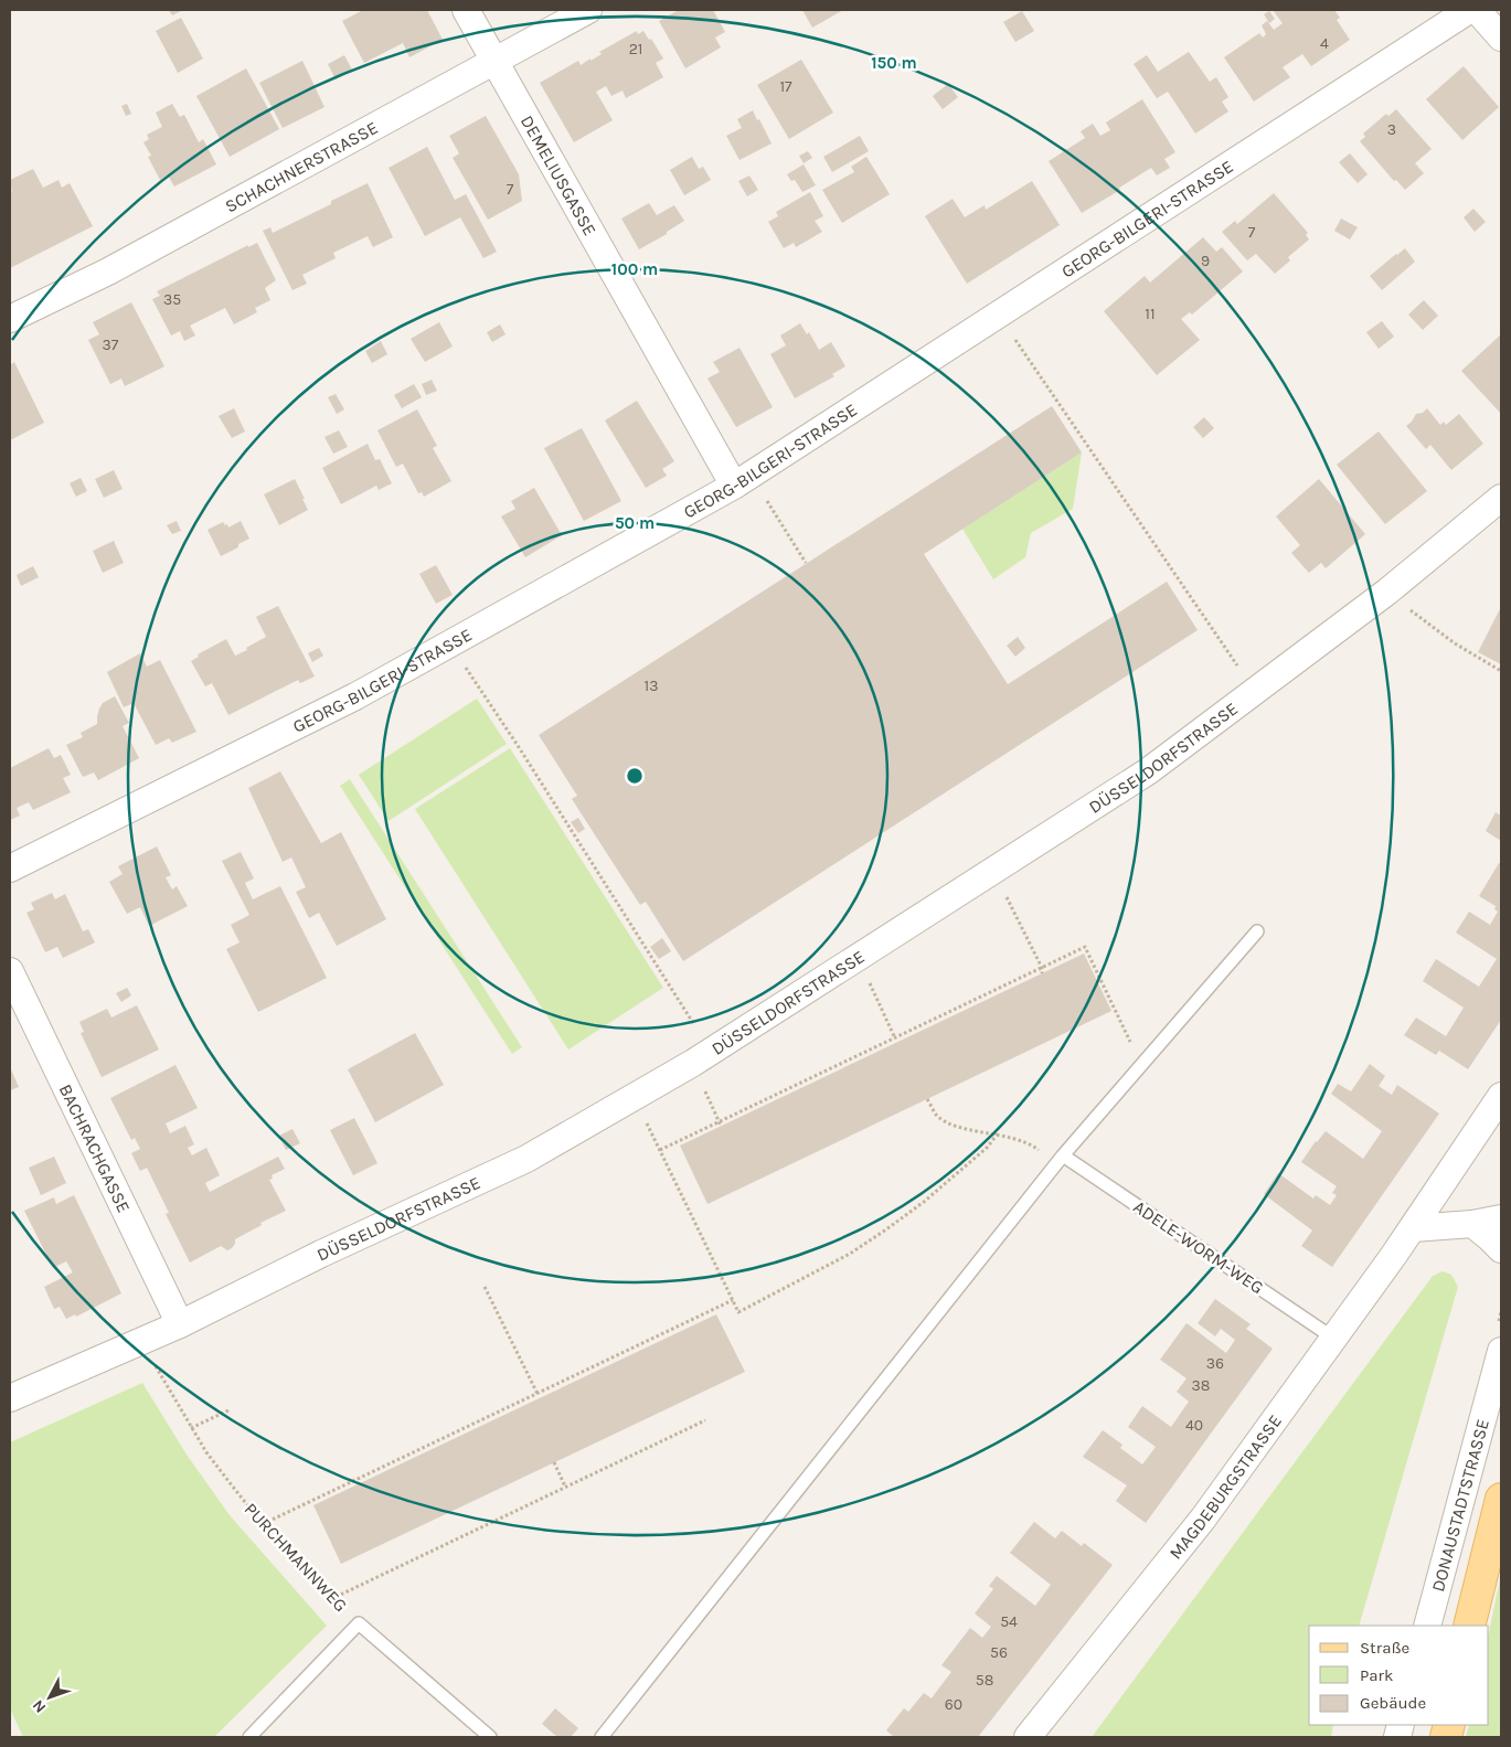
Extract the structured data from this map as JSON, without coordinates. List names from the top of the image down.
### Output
{
  "streets": {
    "street": [
      "SCHACHNERSTRASSE",
      "DEMELIUSGASSE",
      "GEORG-BILGERI-STRASSE",
      "DÜSSELDORFSTRASSE",
      "BACHRACHGASSE",
      "MAGDEBURGSTRASSE",
      "DONAUSTADTSTRASSE"
    ],
    "lane": ["ADELE-WORM-WEG", "PURCHMANNWEG"]
  },
  "crossings": [
    ["SCHACHNERSTRASSE", "DEMELIUSGASSE"],
    ["DEMELIUSGASSE", "GEORG-BILGERI-STRASSE"],
    ["DÜSSELDORFSTRASSE", "BACHRACHGASSE"],
    ["DÜSSELDORFSTRASSE", "PURCHMANNWEG"],
    ["ADELE-WORM-WEG", "MAGDEBURGSTRASSE"]
  ],
  "house_numbers": [
    "4",
    "21",
    "17",
    "3",
    "7",
    "7",
    "9",
    "35",
    "11",
    "37",
    "13",
    "36",
    "38",
    "40",
    "54",
    "56",
    "58",
    "60"
  ],
  "legend": ["Straße", "Park", "Gebäude"],
  "north": "bottom left",
  "rings": ["150 m", "100 m", "50 m"]
}
